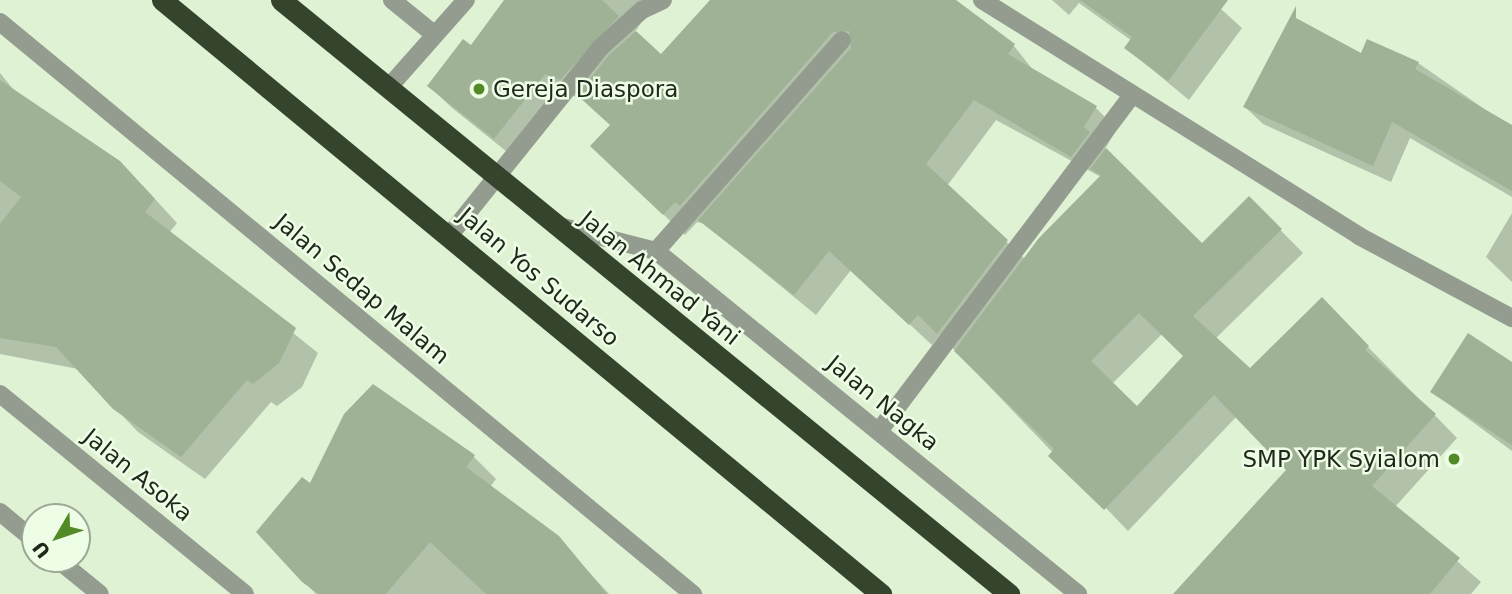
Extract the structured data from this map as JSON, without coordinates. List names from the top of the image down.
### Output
{
  "streets": {
    "highway": ["Jalan Yos Sudarso", "Jalan Ahmad Yani"],
    "street": ["Jalan Sedap Malam", "Jalan Nagka", "Jalan Asoka"]
  },
  "places": ["Gereja Diaspora", "SMP YPK Syialom"],
  "north": "bottom left"
}
